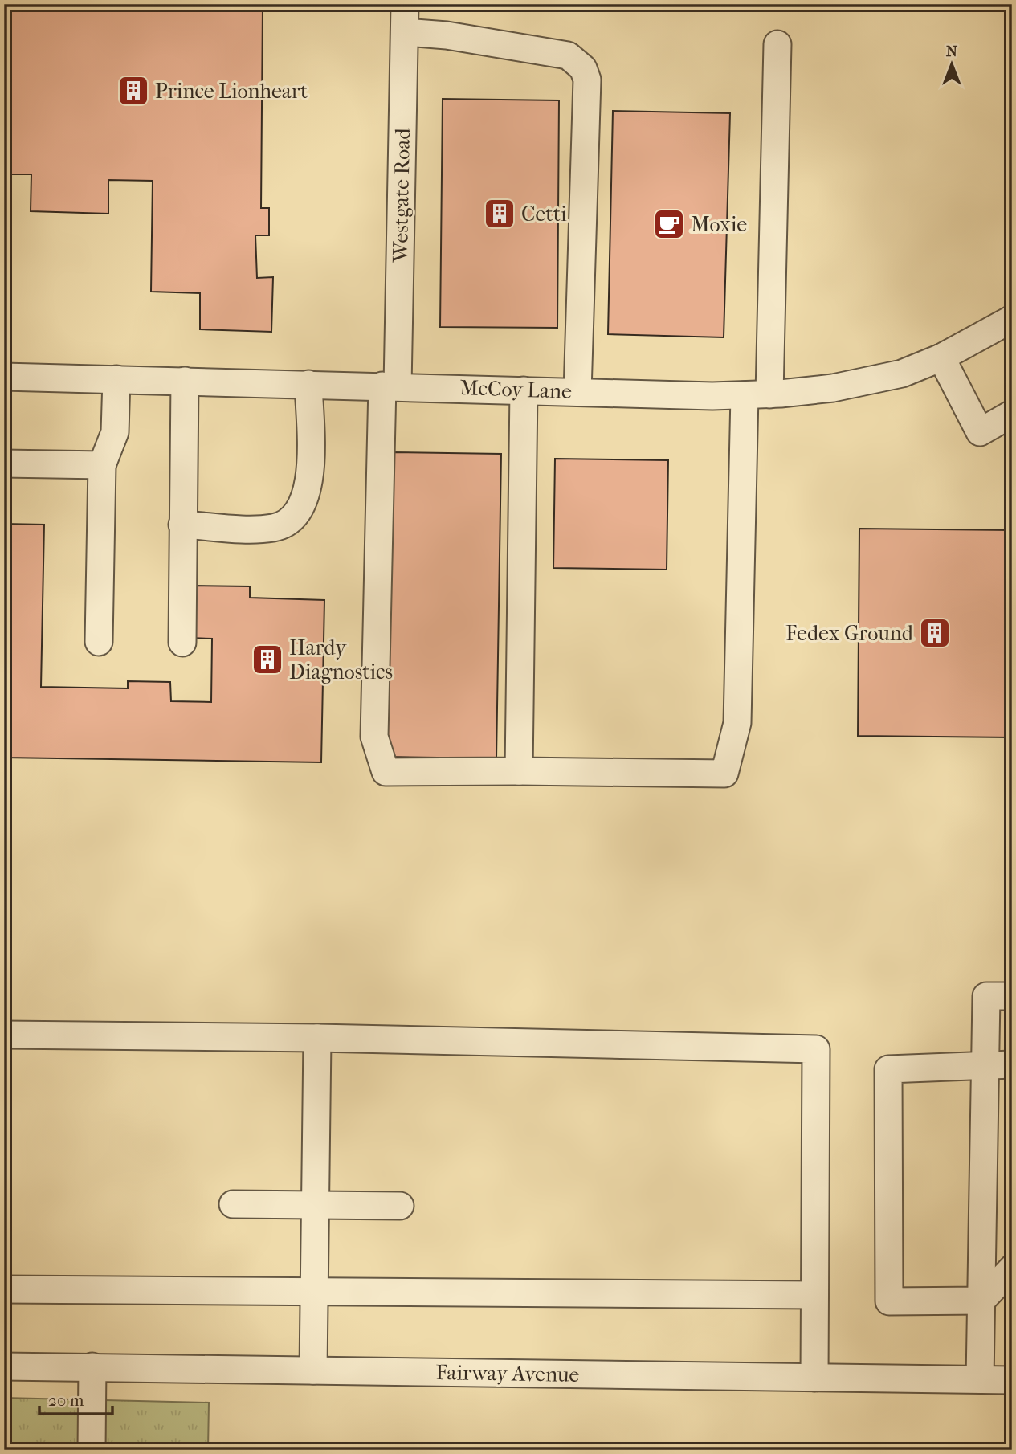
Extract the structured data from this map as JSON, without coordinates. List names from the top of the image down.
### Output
{
  "streets": {
    "street": ["Westgate Road", "McCoy Lane", "Fairway Avenue"]
  },
  "crossings": [
    ["Westgate Road", "McCoy Lane"]
  ],
  "places": {
    "building": [
      "Prince Lionheart",
      "Cetti",
      "Fedex Ground",
      "Hardy Diagnostics"
    ],
    "cafe": ["Moxie"]
  },
  "scale_bar": "20 m",
  "north": "top"
}
